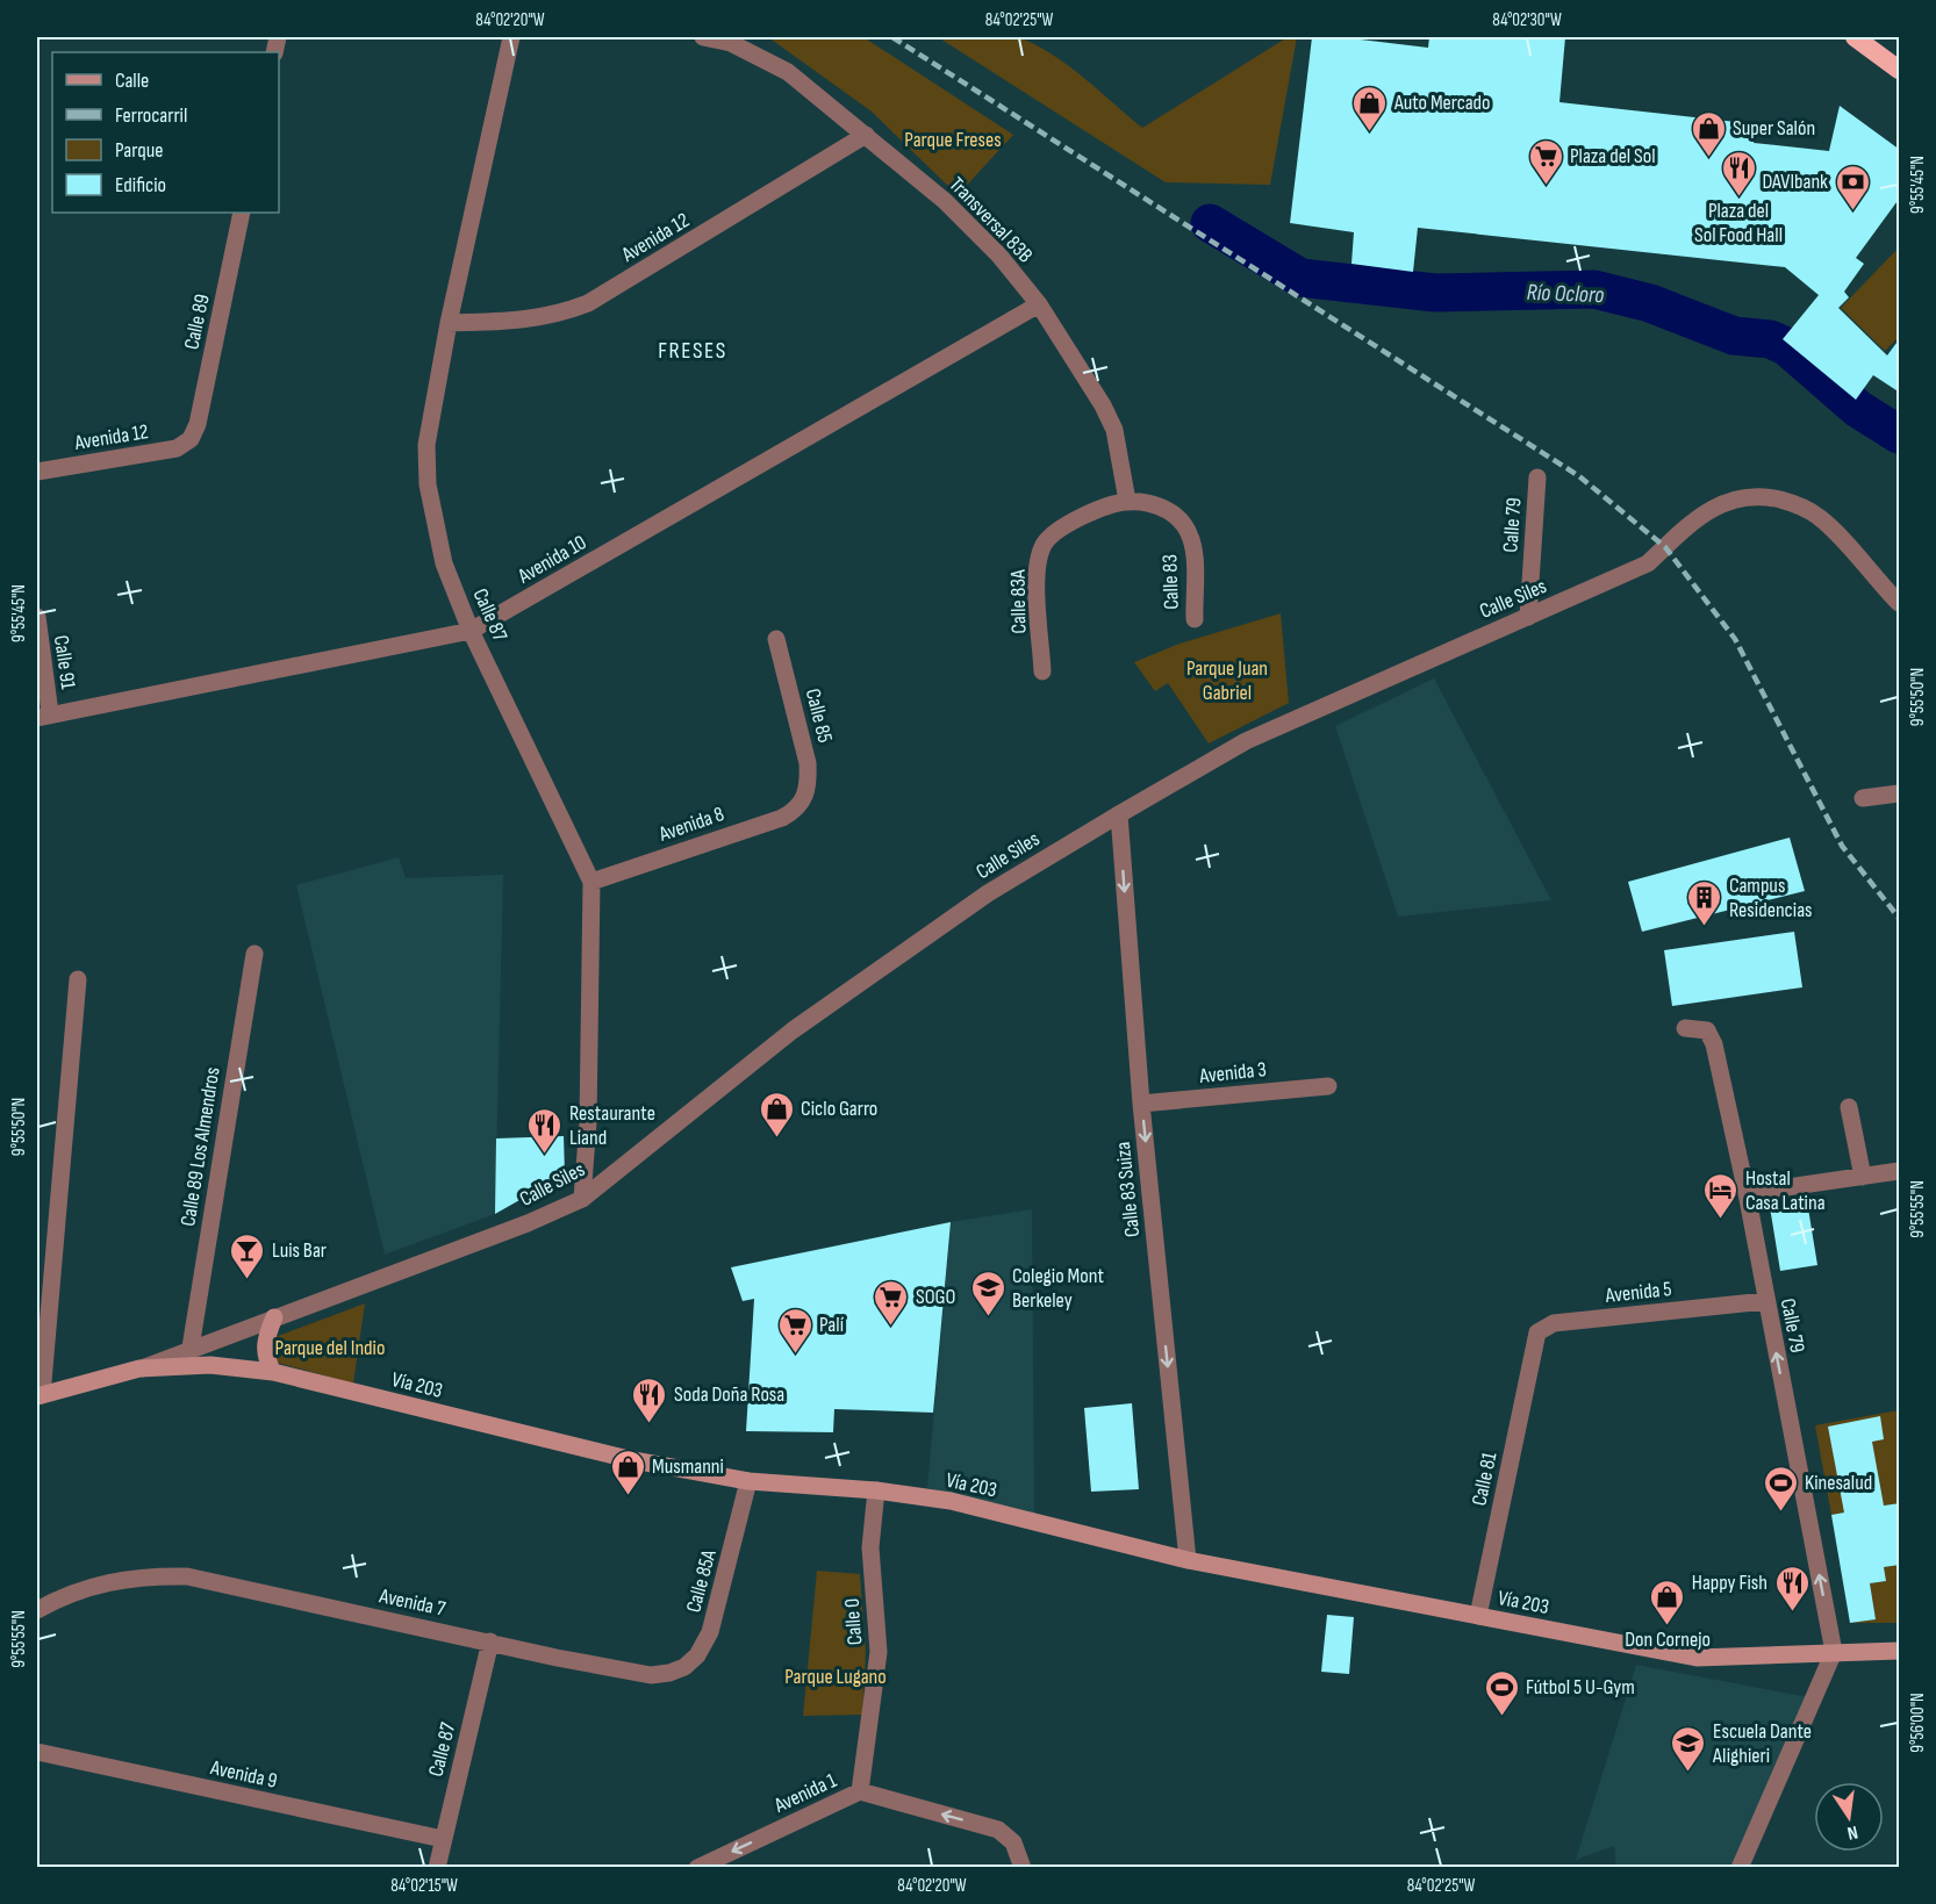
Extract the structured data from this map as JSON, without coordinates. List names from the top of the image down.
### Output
{
  "streets": {
    "main road": ["Vía 203"],
    "street": [
      "Transversal 83B",
      "Avenida 12",
      "Calle 89",
      "Calle 79",
      "Avenida 10",
      "Calle 83",
      "Calle Siles",
      "Calle 83A",
      "Calle 87",
      "Calle 91",
      "Calle 85",
      "Avenida 8",
      "Avenida 3",
      "Calle 89 Los Almendros",
      "Calle 83 Suiza",
      "Avenida 5",
      "Calle 81",
      "Calle 85A",
      "Avenida 7",
      "Calle 0",
      "Avenida 9",
      "Avenida 1"
    ]
  },
  "crossings": [
    ["Transversal 83B", "Avenida 12"],
    ["Transversal 83B", "Avenida 10"],
    ["Transversal 83B", "Calle 83"],
    ["Transversal 83B", "Calle 83A"],
    ["Avenida 12", "Calle 89"],
    ["Avenida 12", "Calle 87"],
    ["Calle 79", "Calle Siles"],
    ["Calle 79", "Avenida 5"],
    ["Calle 79", "Vía 203"],
    ["Avenida 10", "Calle 87"],
    ["Avenida 10", "Calle 91"],
    ["Calle 83", "Calle 83A"],
    ["Calle Siles", "Calle 87"],
    ["Calle Siles", "Calle 89 Los Almendros"],
    ["Calle Siles", "Calle 83 Suiza"],
    ["Calle Siles", "Vía 203"],
    ["Calle 87", "Avenida 8"],
    ["Calle 87", "Avenida 7"],
    ["Calle 87", "Avenida 9"],
    ["Calle 85", "Avenida 8"],
    ["Avenida 3", "Calle 83 Suiza"],
    ["Calle 83 Suiza", "Vía 203"],
    ["Avenida 5", "Calle 81"],
    ["Vía 203", "Calle 81"],
    ["Vía 203", "Calle 85A"],
    ["Vía 203", "Calle 0"],
    ["Calle 85A", "Avenida 7"],
    ["Calle 0", "Avenida 1"]
  ],
  "one_way": ["Calle 79", "Calle 83 Suiza", "Avenida 1"],
  "districts": ["FRESES"],
  "water": ["Río Ocloro"],
  "parks": [
    "Parque Freses",
    "Parque Juan Gabriel",
    "Parque del Indio",
    "Parque Lugano"
  ],
  "places": {
    "shop": [
      "Auto Mercado",
      "Super Salón",
      "Ciclo Garro",
      "Musmanni",
      "Don Cornejo"
    ],
    "supermarket": ["Plaza del Sol", "SOGO", "Palí"],
    "restaurant": [
      "Plaza del Sol Food Hall",
      "Restaurante Liand",
      "Soda Doña Rosa",
      "Happy Fish"
    ],
    "bank": ["DAVIbank"],
    "building": ["Campus Residencias"],
    "hotel": ["Hostal Casa Latina"],
    "bar": ["Luis Bar"],
    "school or university": ["Colegio Mont Berkeley", "Escuela Dante Alighieri"],
    "sports": ["Kinesalud", "Fútbol 5 U-Gym"]
  },
  "legend": [
    "Calle",
    "Ferrocarril",
    "Parque",
    "Edificio"
  ],
  "north": "bottom",
  "coordinates": [
    "84°02'20\"W",
    "84°02'25\"W",
    "84°02'30\"W",
    "9°55'45\"N",
    "9°55'50\"N",
    "9°55'55\"N",
    "9°56'00\"N",
    "84°02'15\"W"
  ]
}
